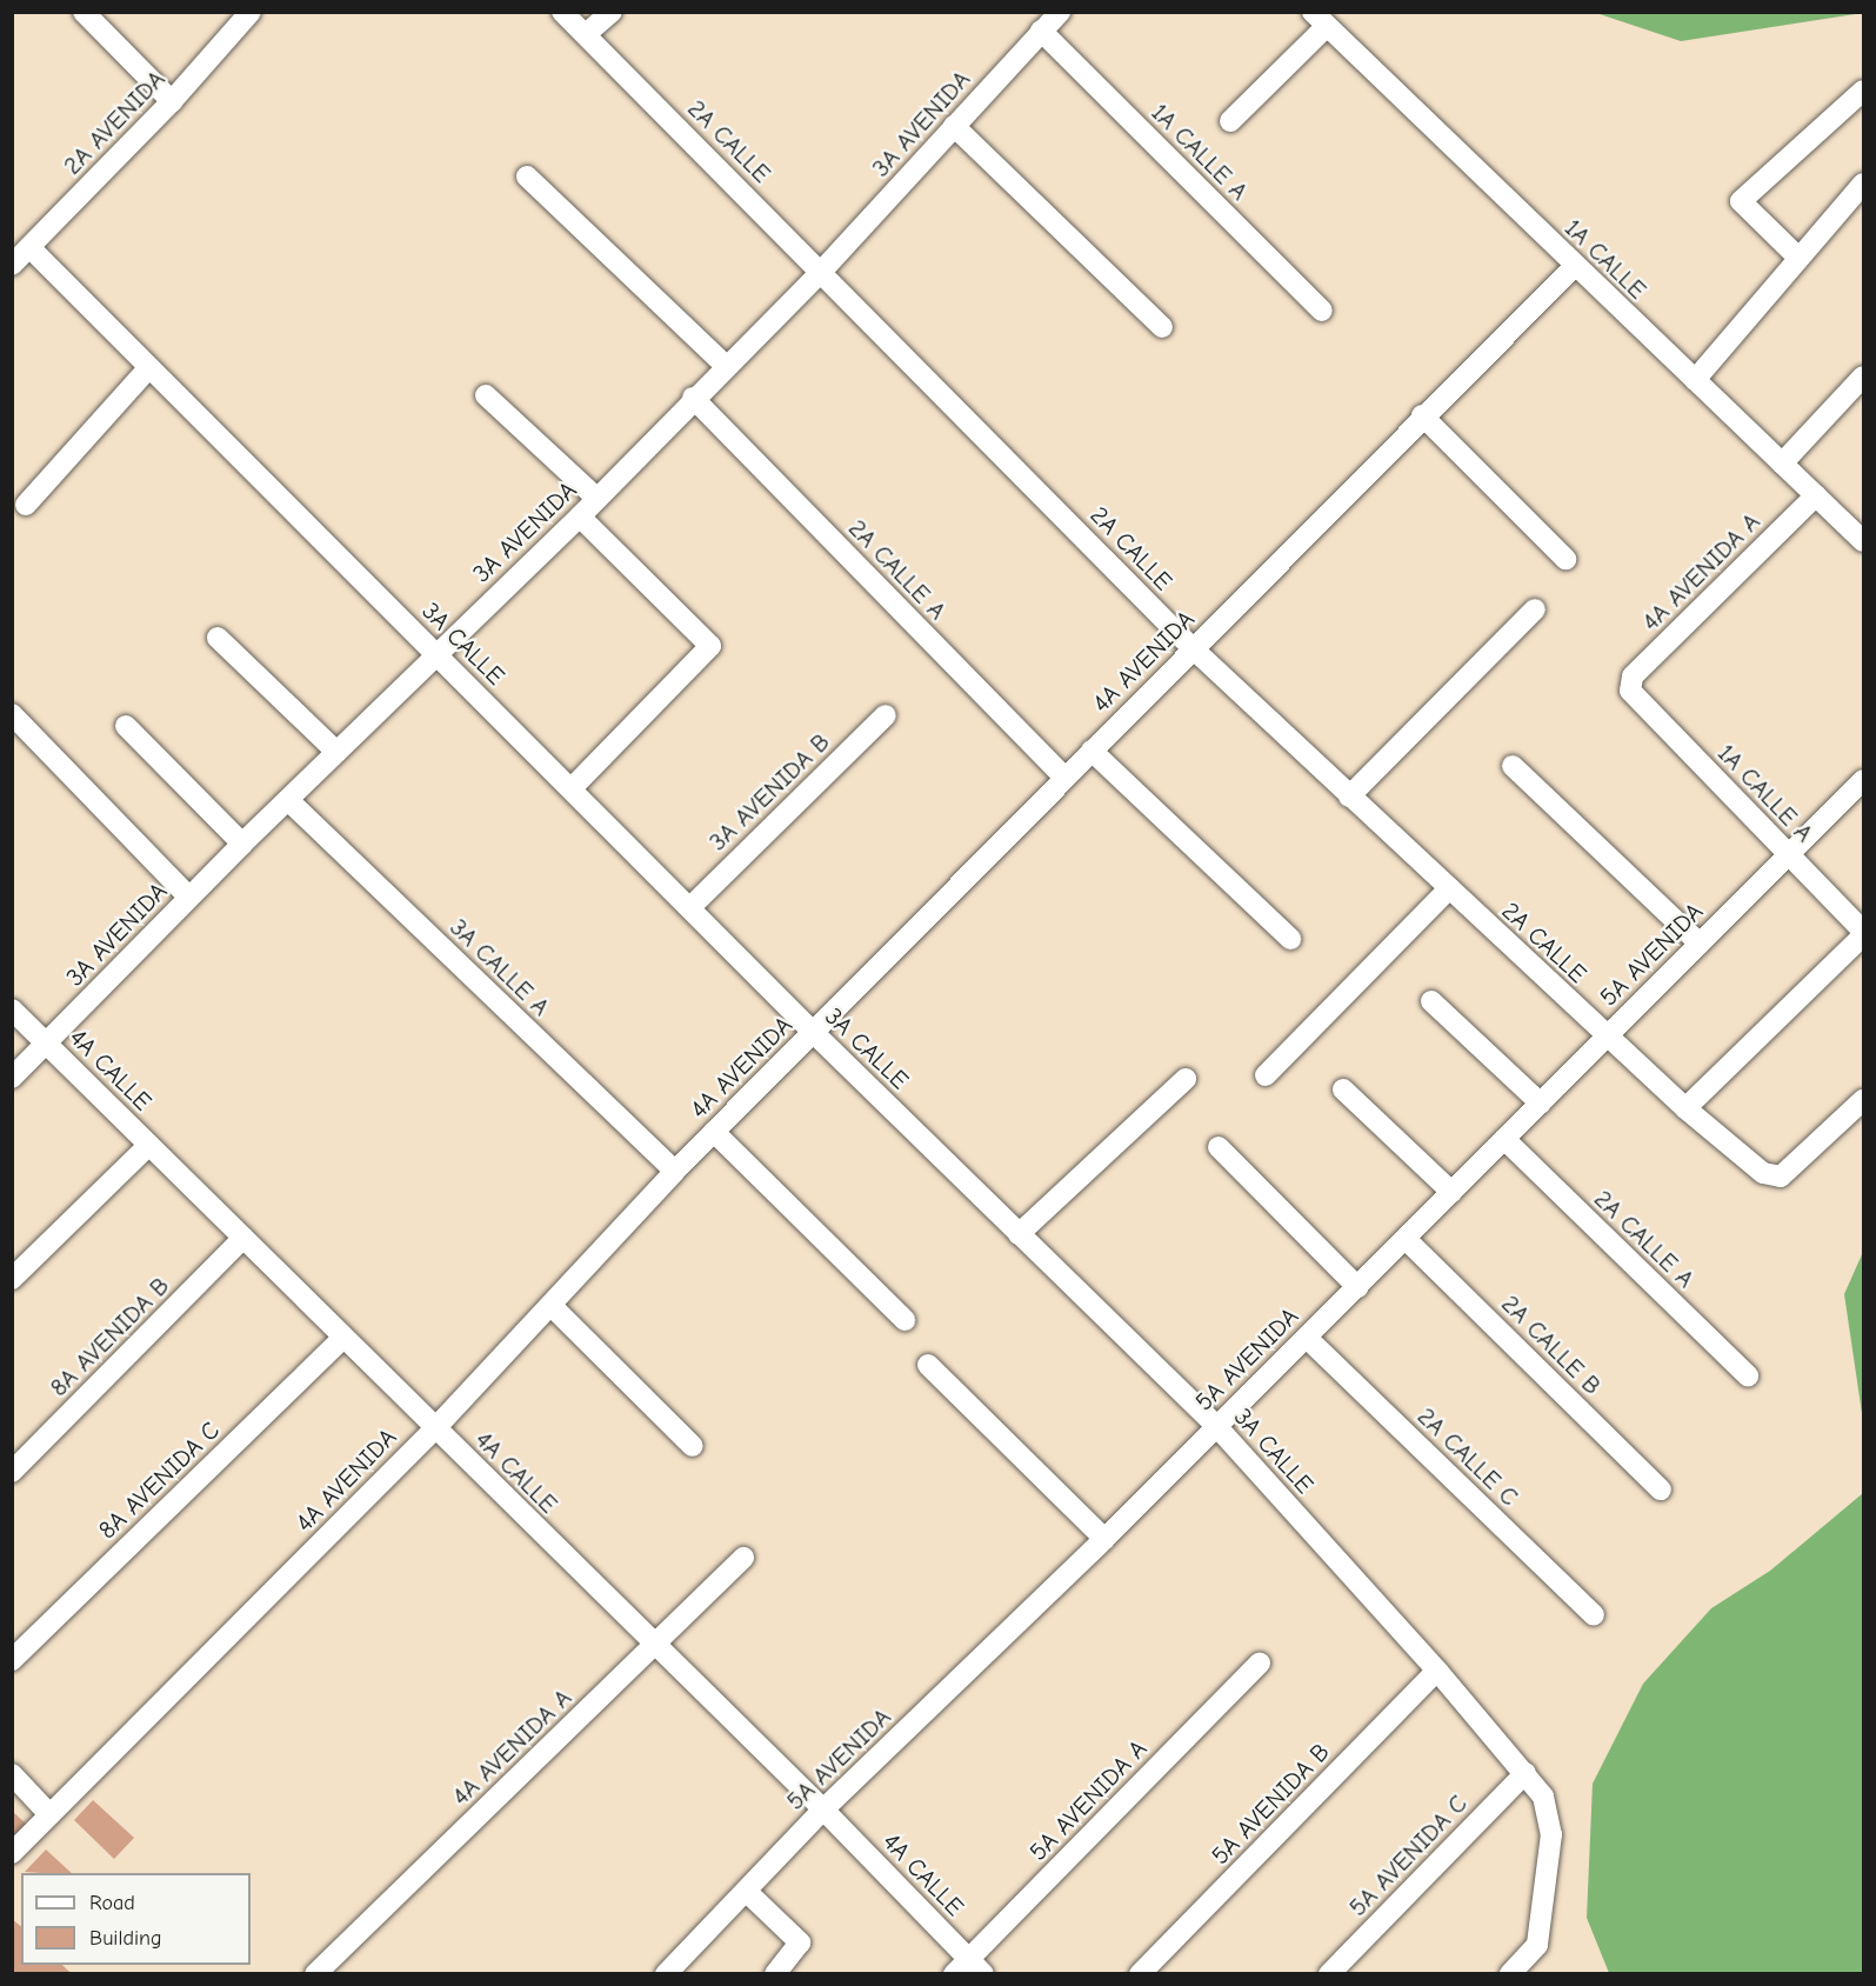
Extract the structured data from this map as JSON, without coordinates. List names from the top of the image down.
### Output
{
  "streets": {
    "street": [
      "2A AVENIDA",
      "3A AVENIDA",
      "2A CALLE",
      "1A CALLE A",
      "1A CALLE",
      "2A CALLE A",
      "4A AVENIDA A",
      "3A CALLE",
      "4A AVENIDA",
      "3A AVENIDA B",
      "5A AVENIDA",
      "3A CALLE A",
      "4A CALLE",
      "8A AVENIDA B",
      "2A CALLE B",
      "2A CALLE C",
      "8A AVENIDA C",
      "5A AVENIDA A",
      "5A AVENIDA B",
      "5A AVENIDA C"
    ]
  },
  "crossings": [
    ["2A AVENIDA", "3A CALLE"],
    ["3A AVENIDA", "2A CALLE"],
    ["3A AVENIDA", "1A CALLE A"],
    ["3A AVENIDA", "2A CALLE A"],
    ["3A AVENIDA", "3A CALLE"],
    ["3A AVENIDA", "3A CALLE A"],
    ["3A AVENIDA", "4A CALLE"],
    ["2A CALLE", "4A AVENIDA"],
    ["2A CALLE", "5A AVENIDA"],
    ["1A CALLE A", "4A AVENIDA A"],
    ["1A CALLE A", "5A AVENIDA"],
    ["1A CALLE", "4A AVENIDA A"],
    ["1A CALLE", "4A AVENIDA"],
    ["2A CALLE A", "4A AVENIDA"],
    ["2A CALLE A", "5A AVENIDA"],
    ["4A AVENIDA A", "4A CALLE"],
    ["3A CALLE", "4A AVENIDA"],
    ["3A CALLE", "3A AVENIDA B"],
    ["3A CALLE", "5A AVENIDA"],
    ["3A CALLE", "5A AVENIDA B"],
    ["3A CALLE", "5A AVENIDA C"],
    ["4A AVENIDA", "3A CALLE A"],
    ["4A AVENIDA", "4A CALLE"],
    ["5A AVENIDA", "4A CALLE"],
    ["5A AVENIDA", "2A CALLE B"],
    ["5A AVENIDA", "2A CALLE C"],
    ["4A CALLE", "8A AVENIDA B"],
    ["4A CALLE", "8A AVENIDA C"],
    ["4A CALLE", "5A AVENIDA A"]
  ],
  "legend": ["Road", "Building"]
}
